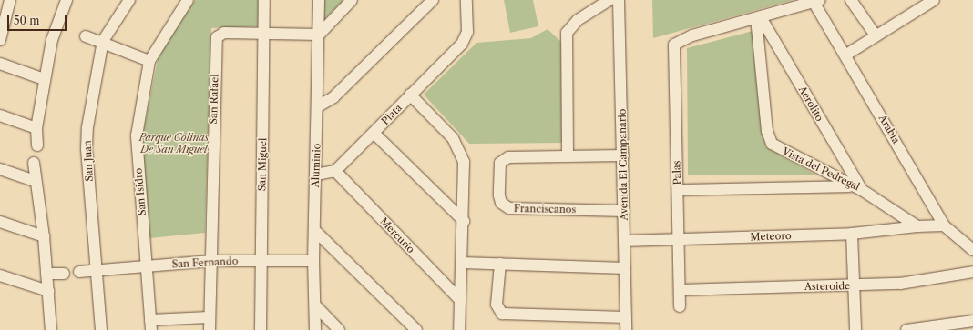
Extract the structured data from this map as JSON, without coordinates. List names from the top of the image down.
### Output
{
  "streets": {
    "street": [
      "San Rafael",
      "Aerolito",
      "Plata",
      "Arabia",
      "San Juan",
      "San Miguel",
      "Avenida El Campanario",
      "Aluminio",
      "Vista del Pedregal",
      "Palas",
      "San Isidro",
      "Franciscanos",
      "Mercurio",
      "Meteoro",
      "San Fernando",
      "Asteroide"
    ]
  },
  "crossings": [
    ["San Rafael", "San Miguel"],
    ["San Rafael", "Aluminio"],
    ["San Rafael", "San Fernando"],
    ["Aerolito", "Vista del Pedregal"],
    ["Aerolito", "Palas"],
    ["Plata", "Mercurio"],
    ["San Juan", "San Fernando"],
    ["San Miguel", "San Fernando"],
    ["Avenida El Campanario", "Franciscanos"],
    ["Avenida El Campanario", "Meteoro"],
    ["Aluminio", "San Fernando"],
    ["Vista del Pedregal", "Palas"],
    ["Vista del Pedregal", "Meteoro"],
    ["Palas", "Meteoro"],
    ["Palas", "Asteroide"],
    ["San Isidro", "San Fernando"]
  ],
  "parks": ["Parque Colinas De San Miguel"],
  "scale_bar": "50 m"
}
